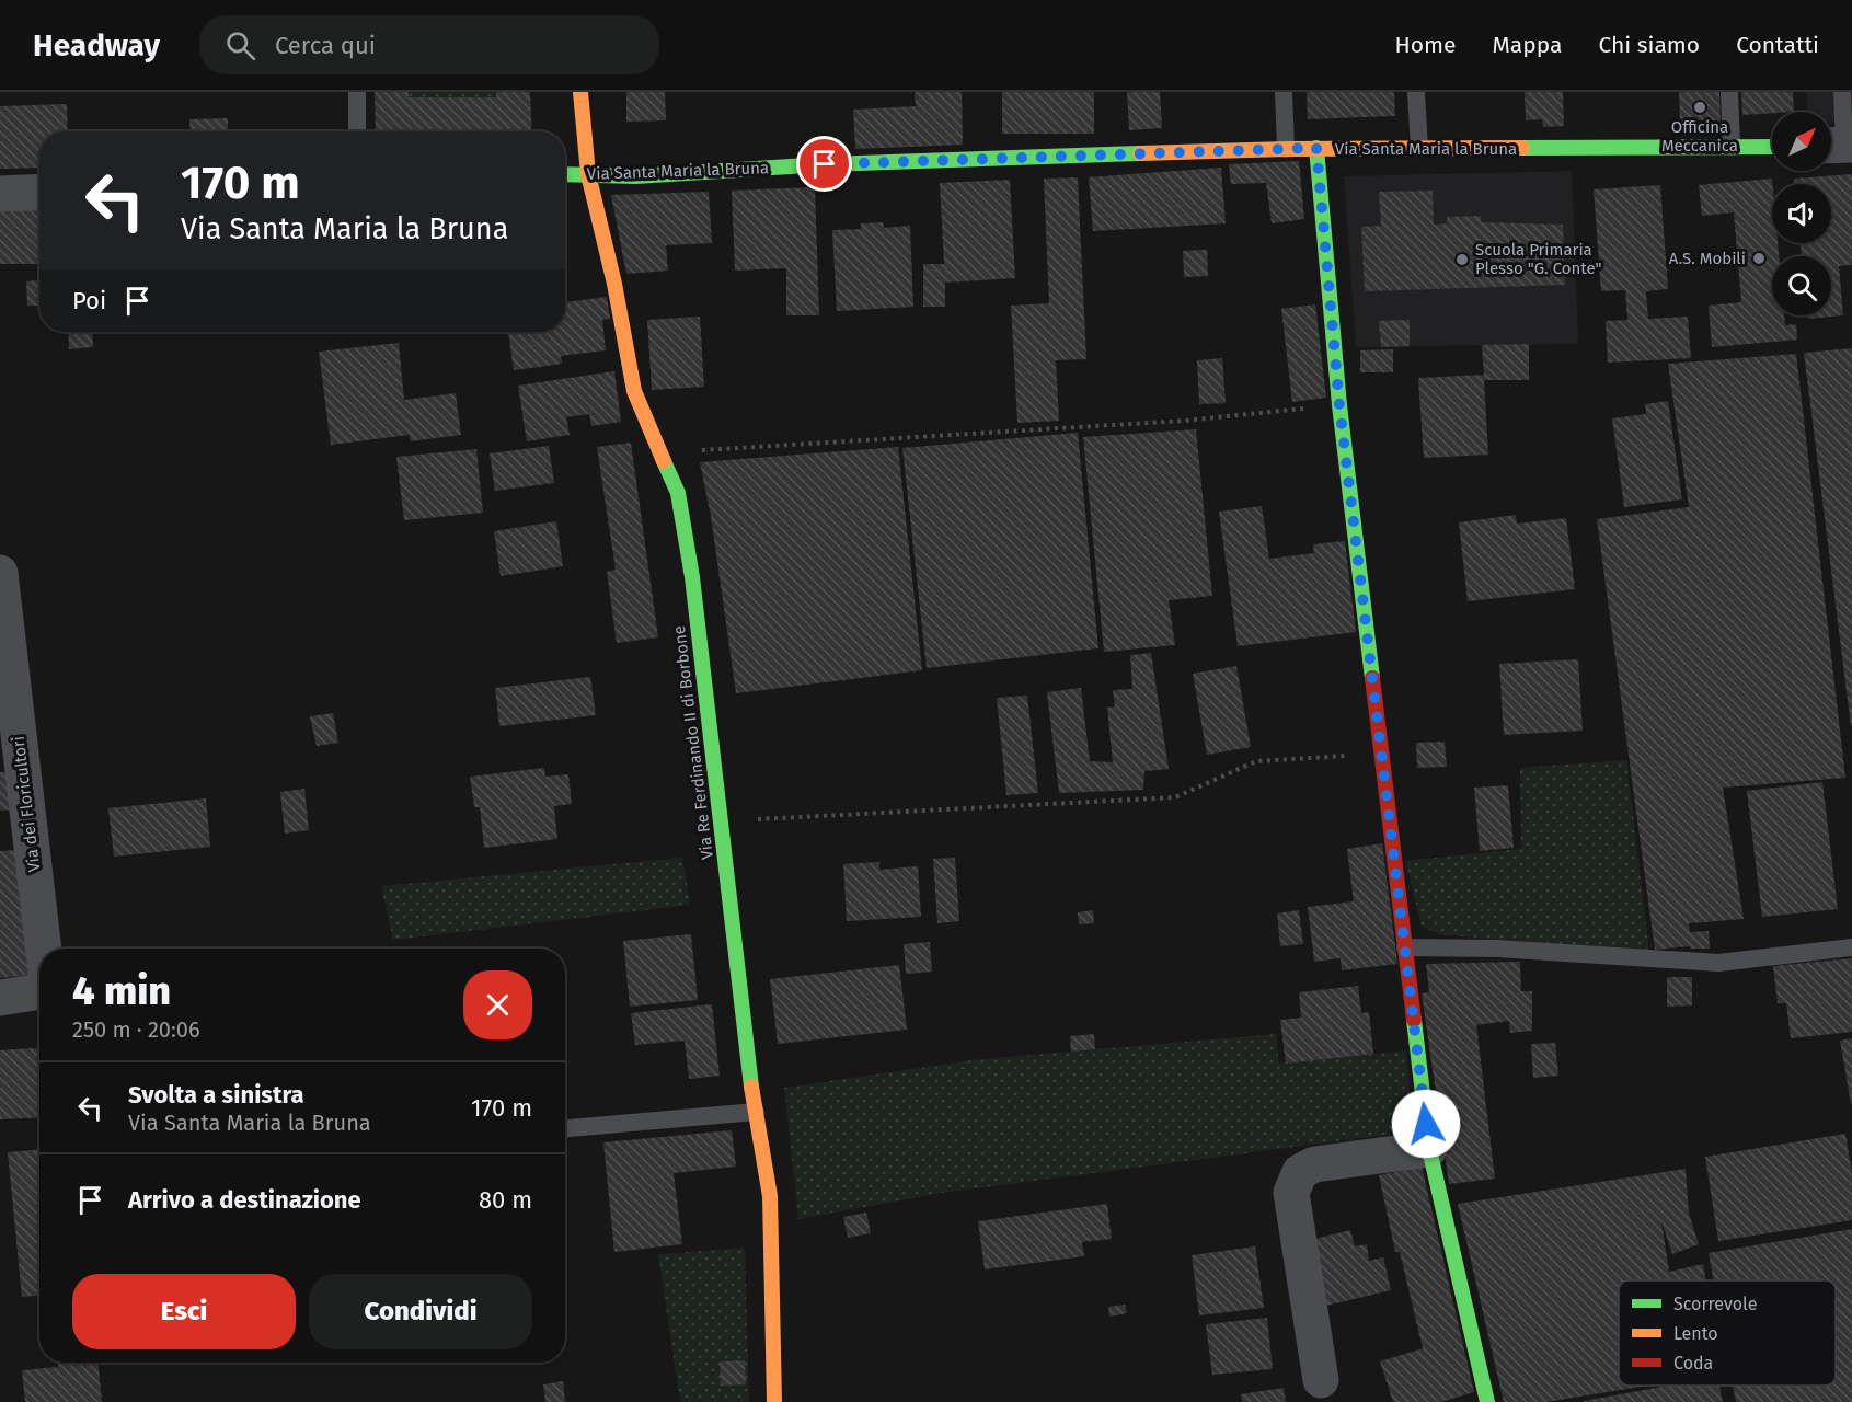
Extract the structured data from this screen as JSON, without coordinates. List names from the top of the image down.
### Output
{
  "streets": {
    "street": ["Via Santa Maria la Bruna", "Via Re Ferdinando II di Borbone", "Via dei Floricultori"]
  },
  "crossings": [
    ["Via Santa Maria la Bruna", "Via Re Ferdinando II di Borbone"]
  ],
  "places": ["Officina Meccanica", "A.S. Mobili", "Scuola Primaria Plesso \"G. Conte\""],
  "legend": ["Scorrevole", "Lento", "Coda"],
  "north": "top right",
  "page": {
    "header": "Headway",
    "search": "Cerca qui",
    "nav": [
      "Home",
      "Mappa",
      "Chi siamo",
      "Contatti"
    ],
    "turn": ["170 m", "Via Santa Maria la Bruna"],
    "then": "Poi",
    "heading": ["4 min", "250 m · 20:06"],
    "list": [
      {
        "name": "Svolta a sinistra",
        "note": "Via Santa Maria la Bruna",
        "value": "170 m"
      },
      {
        "name": "Arrivo a destinazione",
        "value": "80 m"
      }
    ],
    "buttons": ["Esci", "Condividi"]
  }
}
